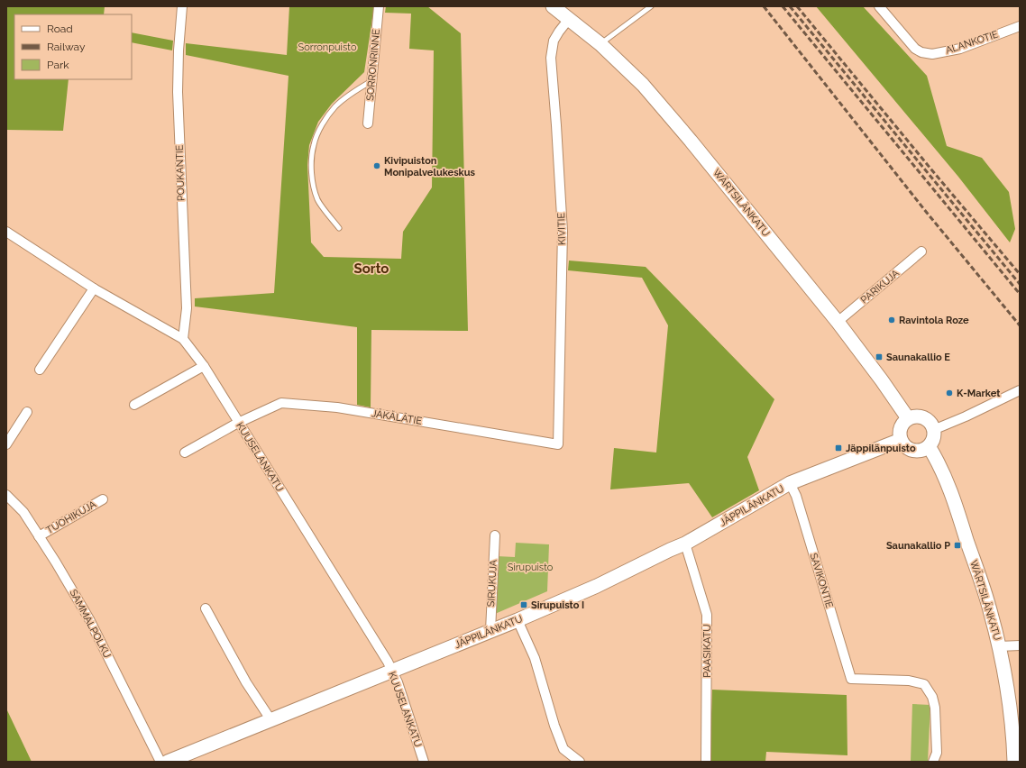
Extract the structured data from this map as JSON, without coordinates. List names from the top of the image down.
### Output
{
  "streets": {
    "street": [
      "ALANKOTIE",
      "SORRONRINNE",
      "POUKANTIE",
      "WÄRTSILÄNKATU",
      "KIVITIE",
      "PARIKUJA",
      "JÄKÄLÄTIE",
      "KUUSELANKATU",
      "JÄPPILÄNKATU",
      "TUOHIKUJA",
      "SAVIKONTIE",
      "SIRUKUJA",
      "SAMMALPOLKU",
      "PAASIKATU"
    ]
  },
  "crossings": [
    ["POUKANTIE", "KUUSELANKATU"],
    ["WÄRTSILÄNKATU", "KIVITIE"],
    ["WÄRTSILÄNKATU", "PARIKUJA"],
    ["WÄRTSILÄNKATU", "JÄPPILÄNKATU"],
    ["KIVITIE", "JÄKÄLÄTIE"],
    ["JÄKÄLÄTIE", "KUUSELANKATU"],
    ["KUUSELANKATU", "JÄPPILÄNKATU"],
    ["JÄPPILÄNKATU", "SAVIKONTIE"],
    ["JÄPPILÄNKATU", "SIRUKUJA"],
    ["JÄPPILÄNKATU", "PAASIKATU"],
    ["TUOHIKUJA", "SAMMALPOLKU"]
  ],
  "districts": ["Sorto"],
  "parks": ["Sorronpuisto", "Sirupuisto"],
  "places": {
    "other": ["Kivipuiston Monipalvelukeskus", "Ravintola Roze", "K-Market"],
    "transit": [
      "Saunakallio E",
      "Jäppilänpuisto",
      "Saunakallio P",
      "Sirupuisto I"
    ]
  },
  "legend": ["Road", "Railway", "Park"]
}
